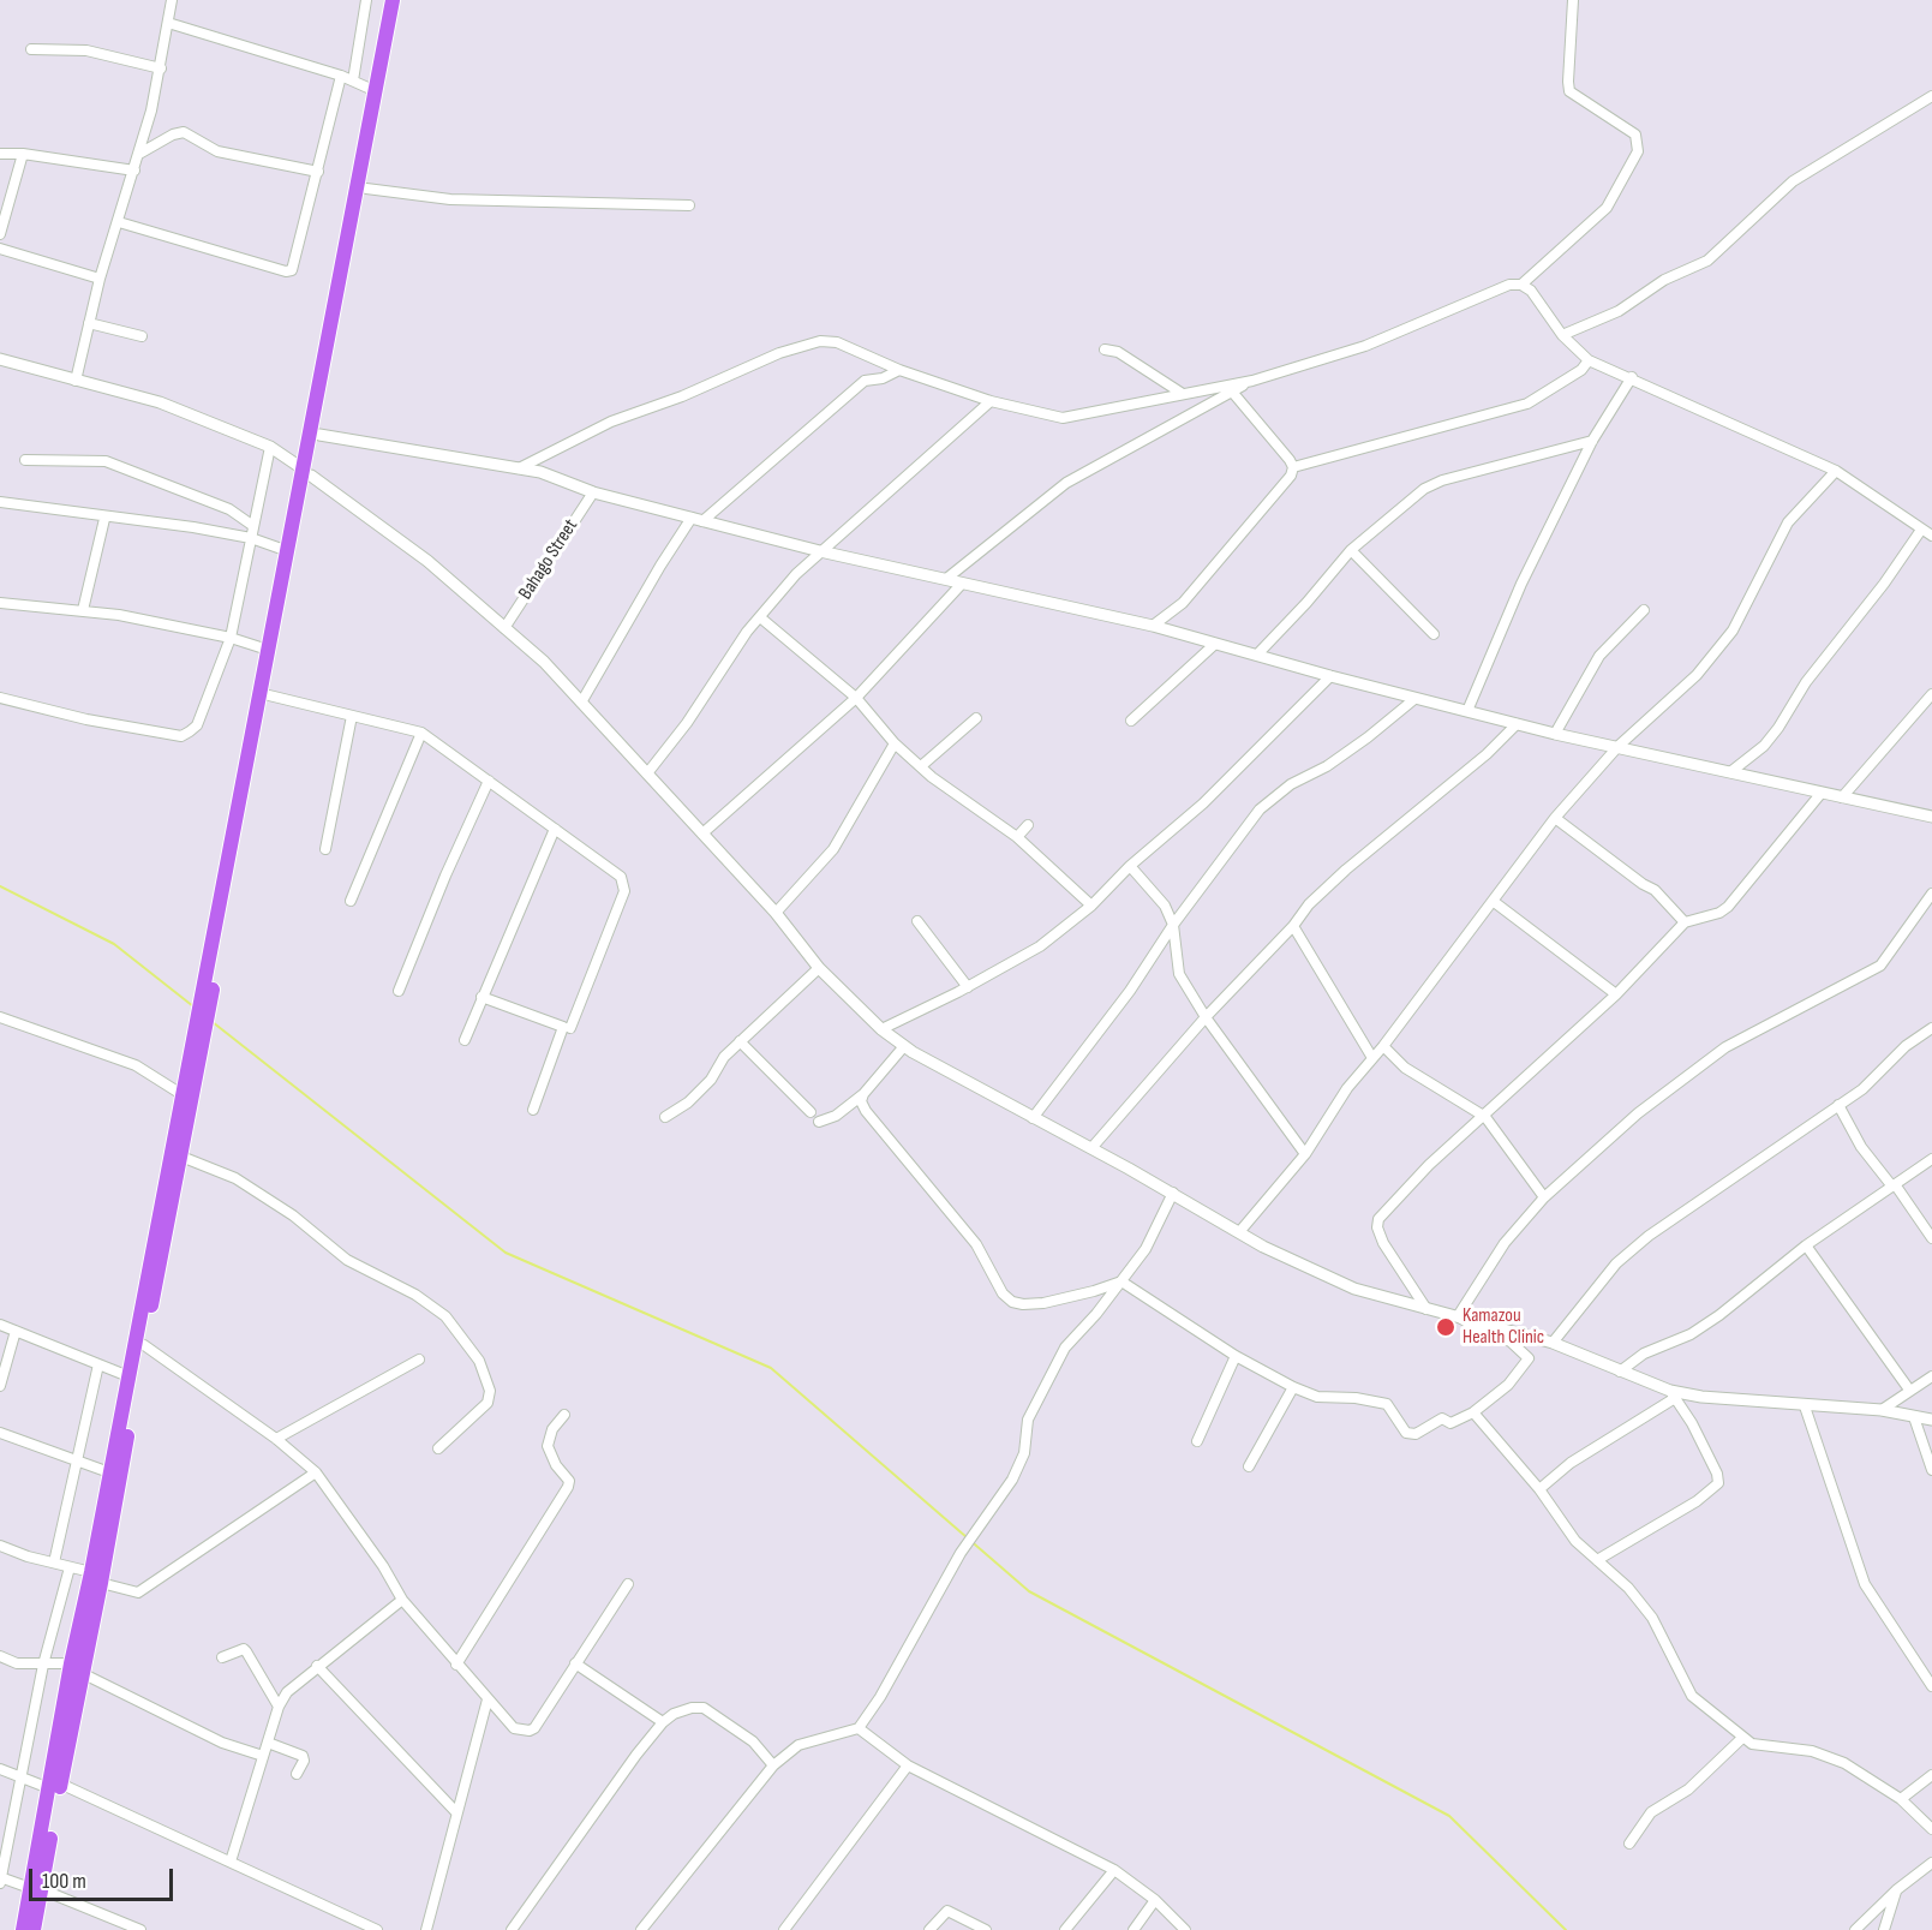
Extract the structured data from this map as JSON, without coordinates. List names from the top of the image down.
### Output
{
  "streets": {
    "street": ["Bahago Street"]
  },
  "places": ["Kamazou Health Clinic"],
  "scale_bar": "100 m"
}
